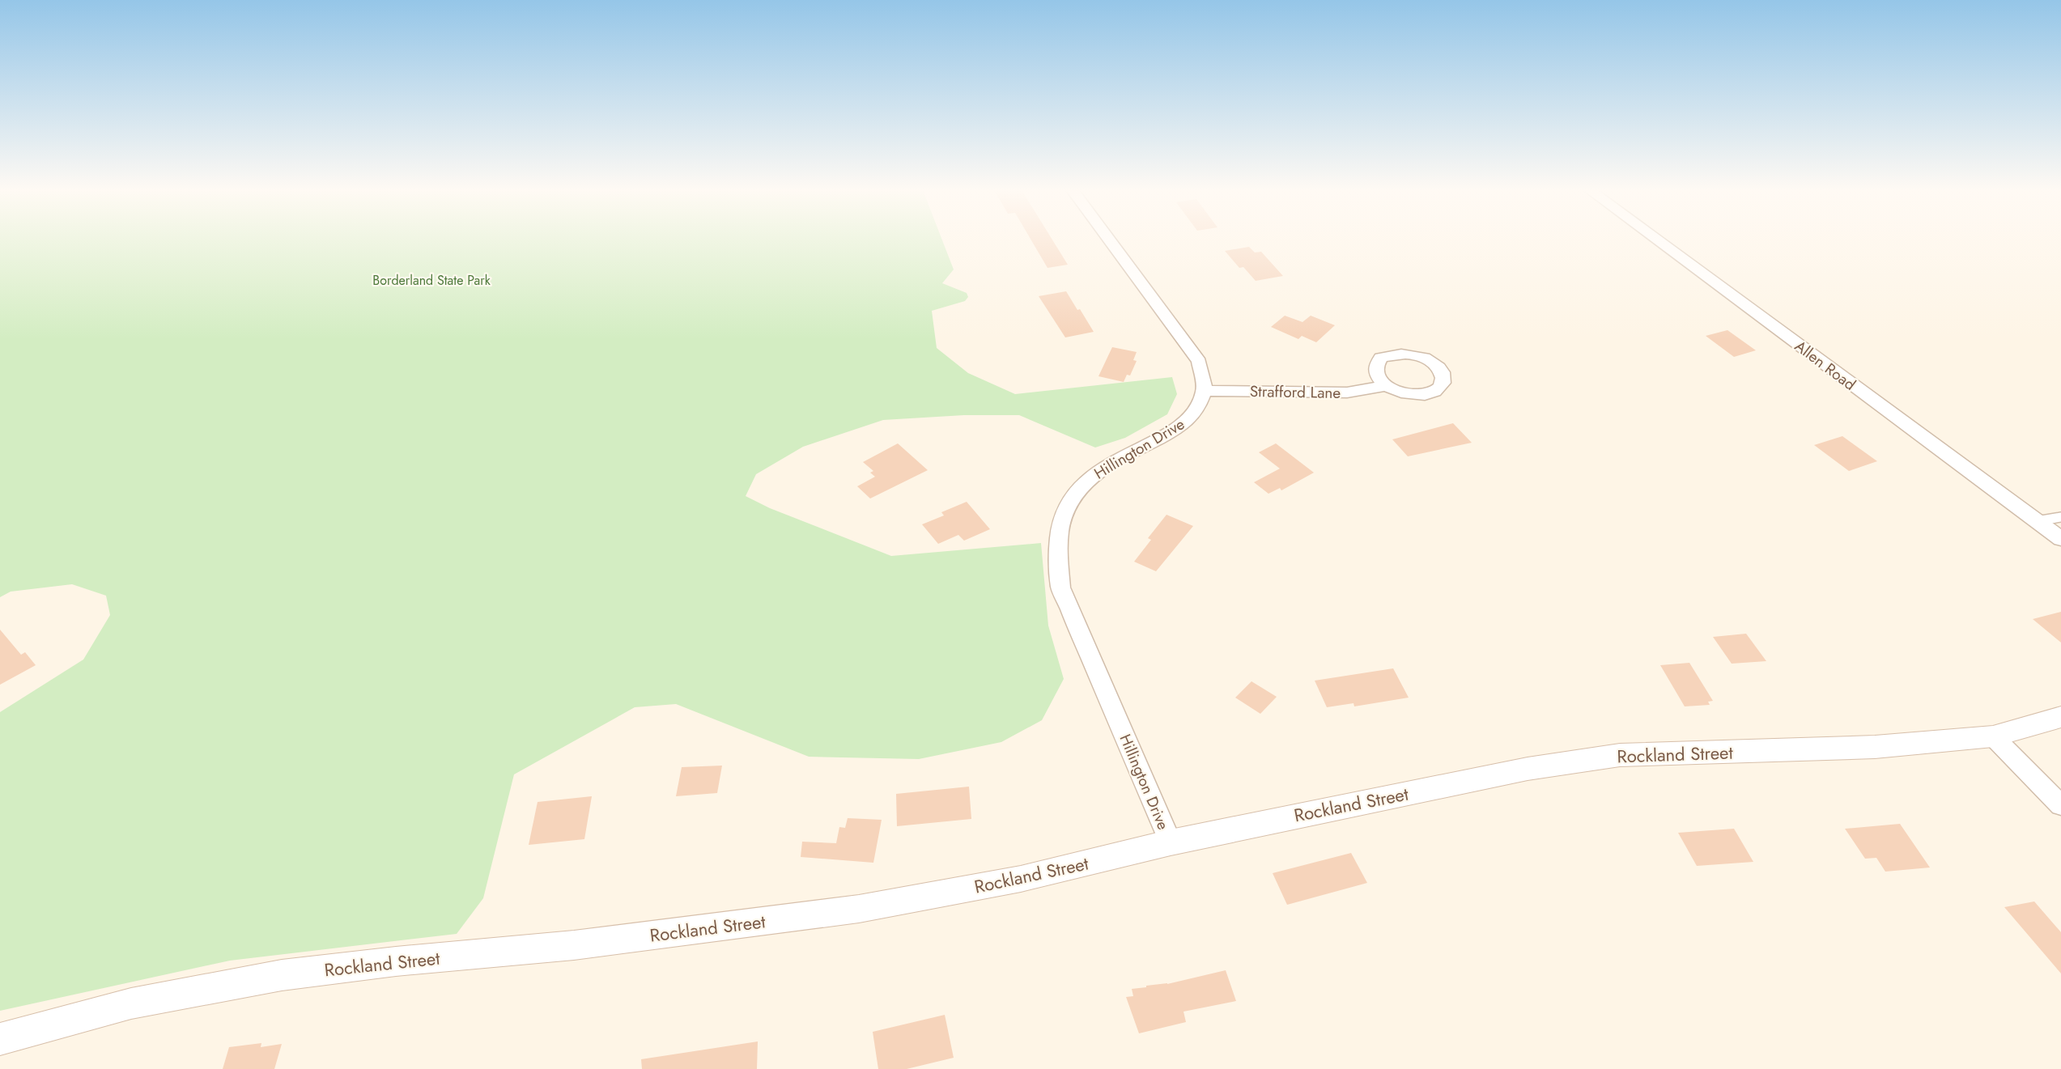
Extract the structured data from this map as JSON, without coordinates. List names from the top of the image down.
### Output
{
  "streets": {
    "street": [
      "Allen Road",
      "Strafford Lane",
      "Hillington Drive",
      "Rockland Street"
    ]
  },
  "crossings": [
    ["Strafford Lane", "Hillington Drive"],
    ["Hillington Drive", "Rockland Street"]
  ],
  "parks": ["Borderland State Park"]
}
